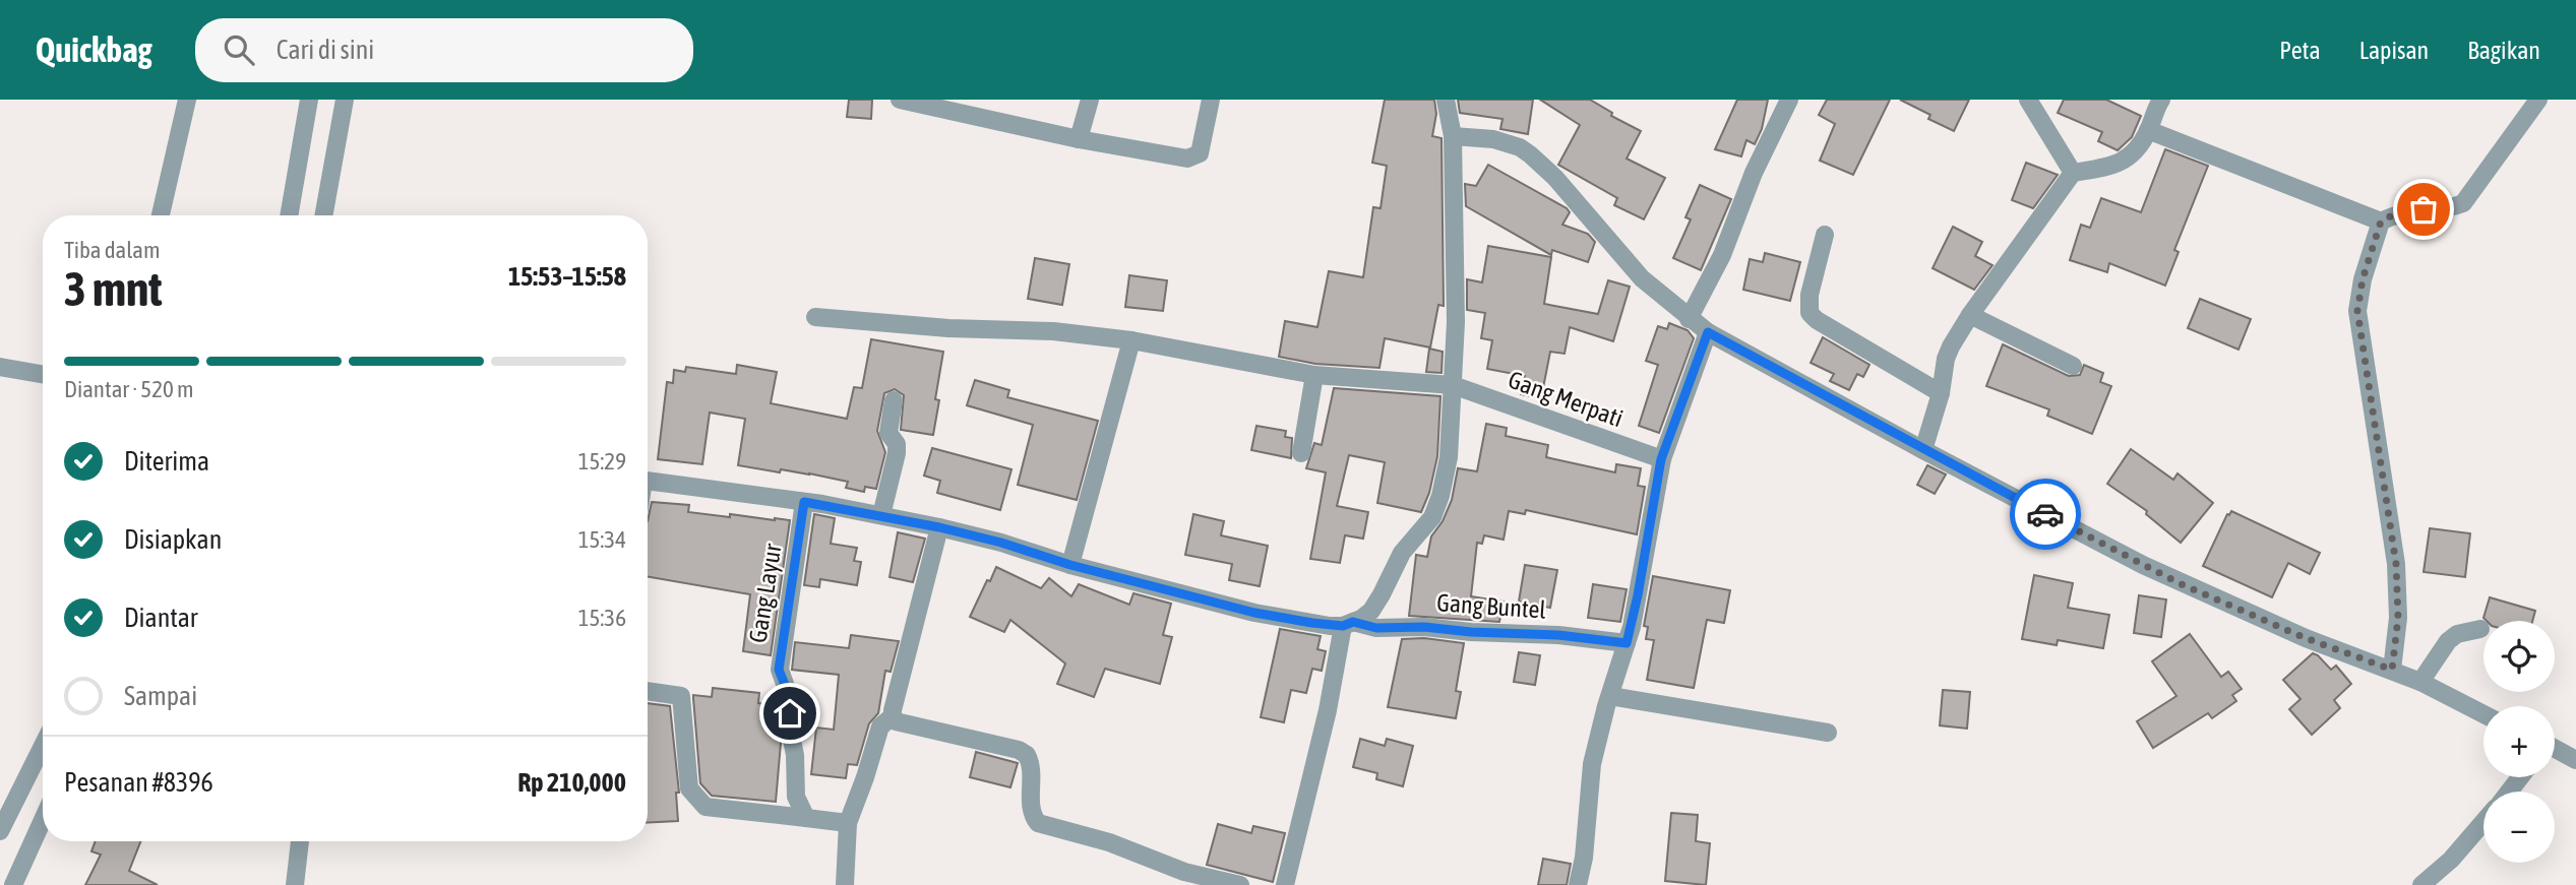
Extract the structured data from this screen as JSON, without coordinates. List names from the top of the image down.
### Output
{
  "streets": {
    "street": ["Gang Merpati", "Gang Layur", "Gang Buntel"]
  },
  "crossings": [
    ["Gang Layur", "Gang Buntel"]
  ],
  "page": {
    "header": "Quickbag",
    "search": "Cari di sini",
    "nav": ["Peta", "Lapisan", "Bagikan"],
    "heading": ["3 mnt", "Tiba dalam", "15:53–15:58"],
    "panel": ["Pesanan #8396", "Rp 210,000"],
    "bar": "Diantar · 520 m",
    "list": [
      ["Diterima", "15:29"],
      ["Disiapkan", "15:34"],
      ["Diantar", "15:36"],
      "Sampai"
    ],
    "map_buttons": ["+", "−"]
  }
}
